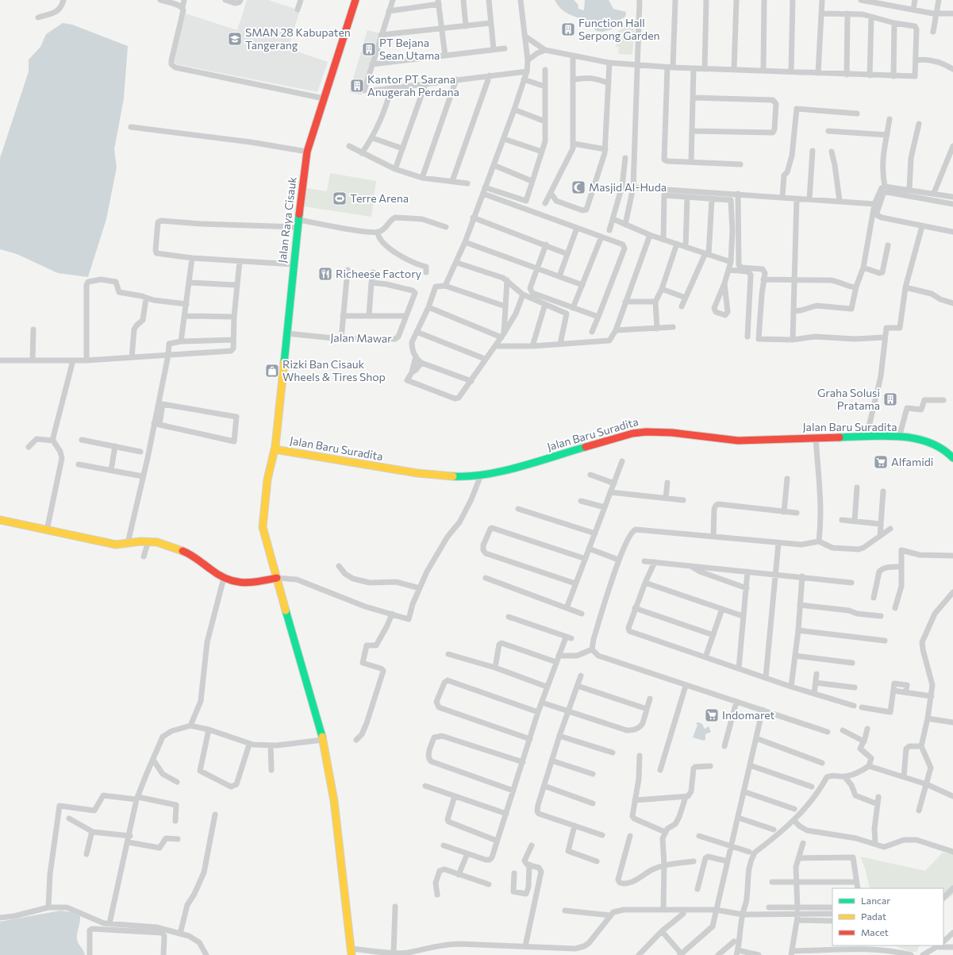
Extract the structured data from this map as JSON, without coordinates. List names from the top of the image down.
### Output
{
  "streets": {
    "main road": ["Jalan Raya Cisauk", "Jalan Baru Suradita"],
    "street": ["Jalan Mawar"]
  },
  "crossings": [
    ["Jalan Raya Cisauk", "Jalan Mawar"],
    ["Jalan Raya Cisauk", "Jalan Baru Suradita"]
  ],
  "places": {
    "building": [
      "Function Hall Serpong Garden",
      "PT Bejana Sean Utama",
      "Kantor PT Sarana Anugerah Perdana",
      "Graha Solusi Pratama"
    ],
    "school or university": ["SMAN 28 Kabupaten Tangerang"],
    "mosque": ["Masjid AI-Huda"],
    "sports": ["Terre Arena"],
    "restaurant": ["Richeese Factory"],
    "shop": ["Rizki Ban Cisauk Wheels & Tires Shop"],
    "supermarket": ["Alfamidi", "Indomaret"]
  },
  "legend": ["Lancar", "Padat", "Macet"]
}
